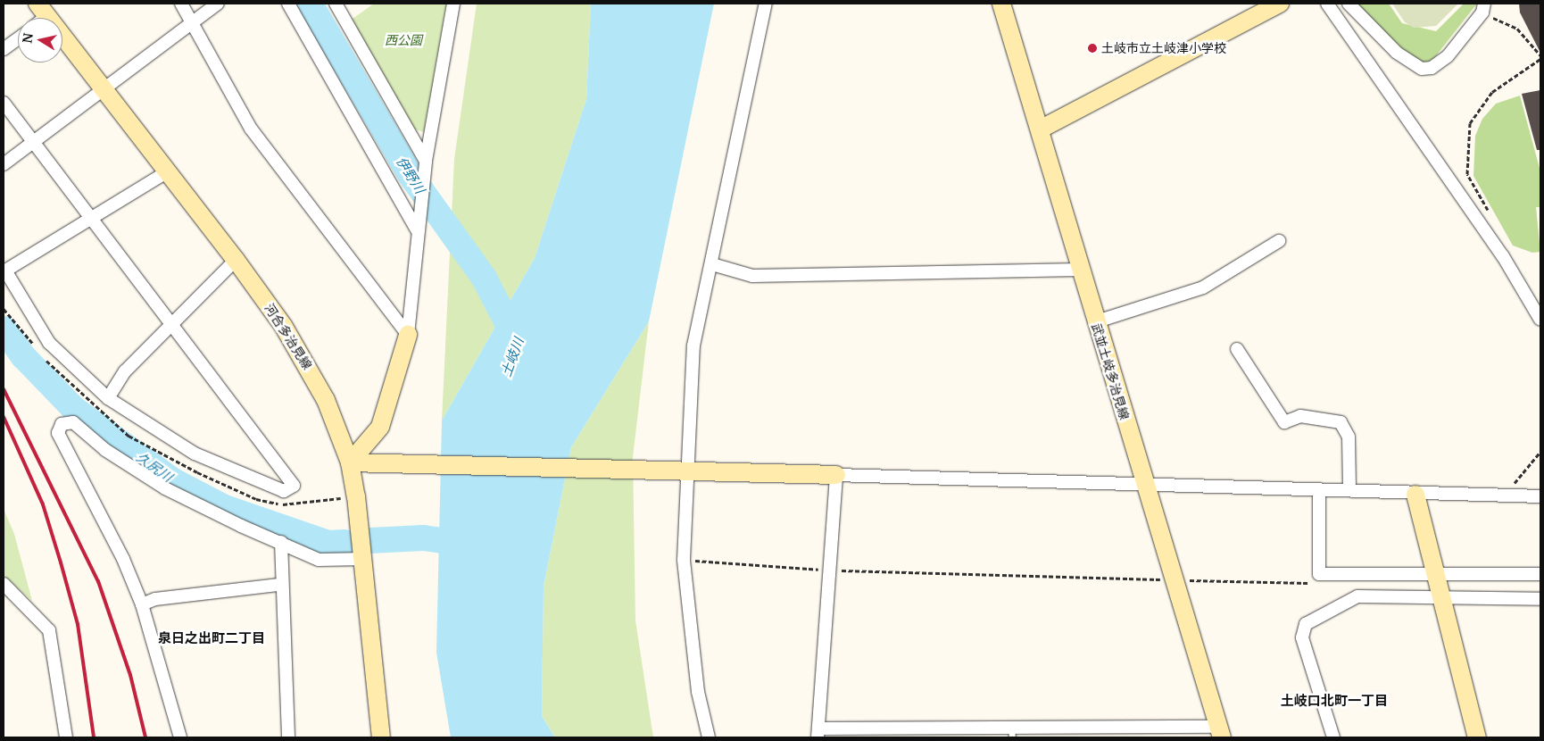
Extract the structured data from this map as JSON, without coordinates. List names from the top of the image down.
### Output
{
  "streets": {
    "main road": ["河合多治見線", "武並土岐多治見線"]
  },
  "districts": ["泉日之出町二丁目", "土岐口北町一丁目"],
  "water": ["伊野川", "土岐川", "久尻川"],
  "parks": ["西公園"],
  "places": ["土岐市立土岐津小学校"],
  "north": "left"
}
